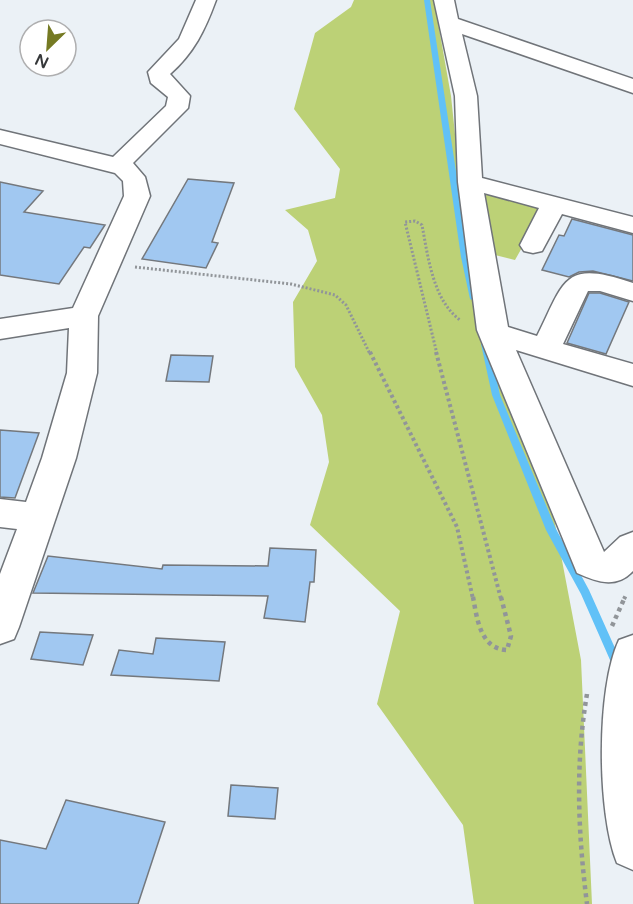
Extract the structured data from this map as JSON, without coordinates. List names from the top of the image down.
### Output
{
  "north": "bottom left"
}
